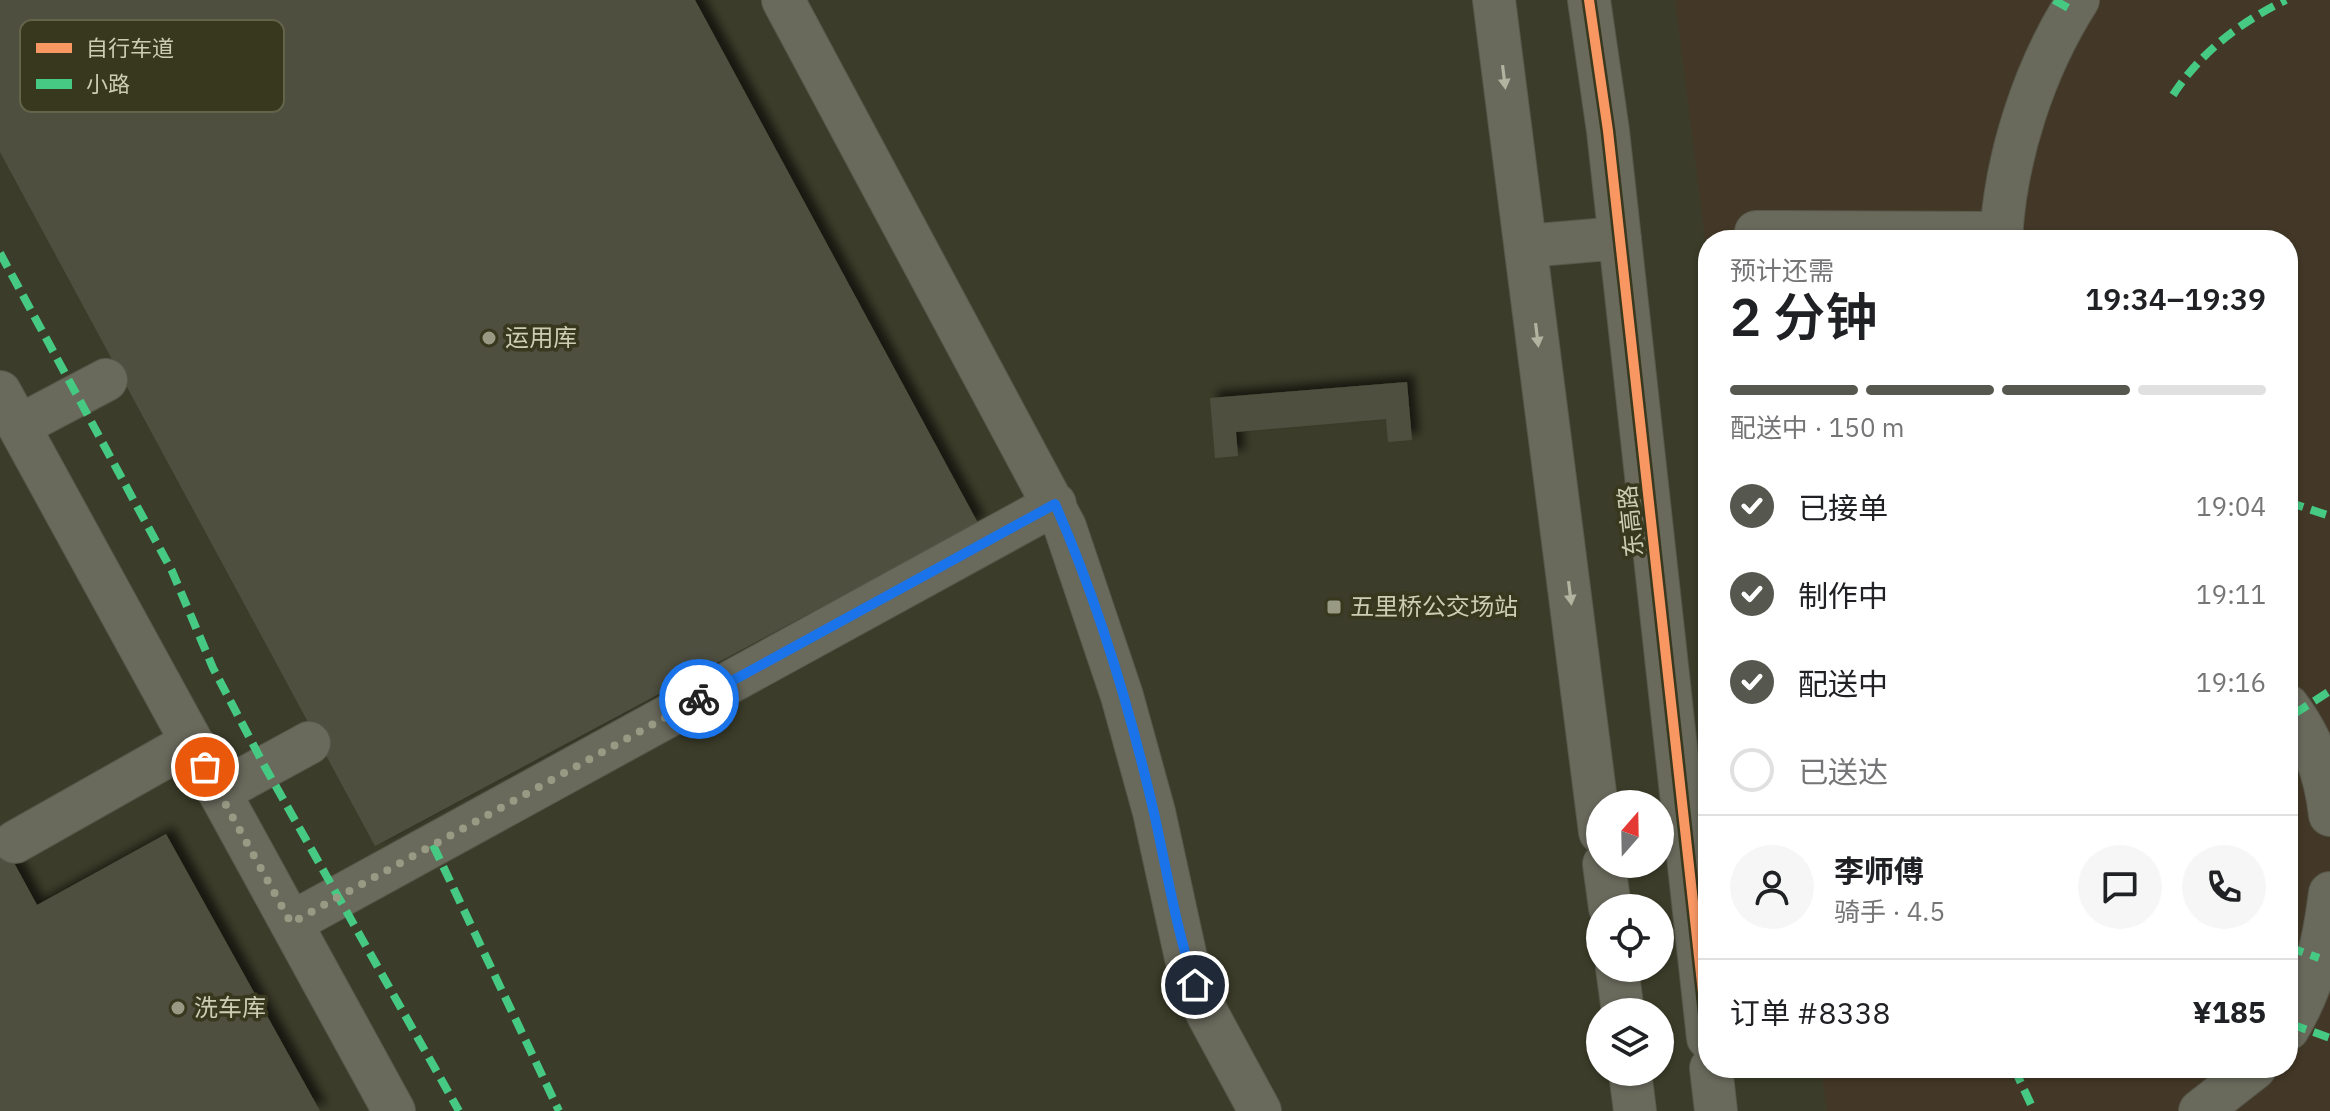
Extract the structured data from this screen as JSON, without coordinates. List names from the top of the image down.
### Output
{
  "streets": {
    "street": ["东高路"]
  },
  "places": {
    "other": ["运用库", "洗车库"],
    "transit": ["五里桥公交场站"]
  },
  "legend": ["自行车道", "小路"],
  "north": "top",
  "page": {
    "heading": ["2 分钟", "预计还需", "19:34–19:39"],
    "panel": [
      "李师傅",
      "骑手 · 4.5",
      "订单 #8338",
      "¥185"
    ],
    "bar": "配送中 · 150 m",
    "list": [
      ["已接单", "19:04"],
      ["制作中", "19:11"],
      ["配送中", "19:16"],
      "已送达"
    ]
  }
}
